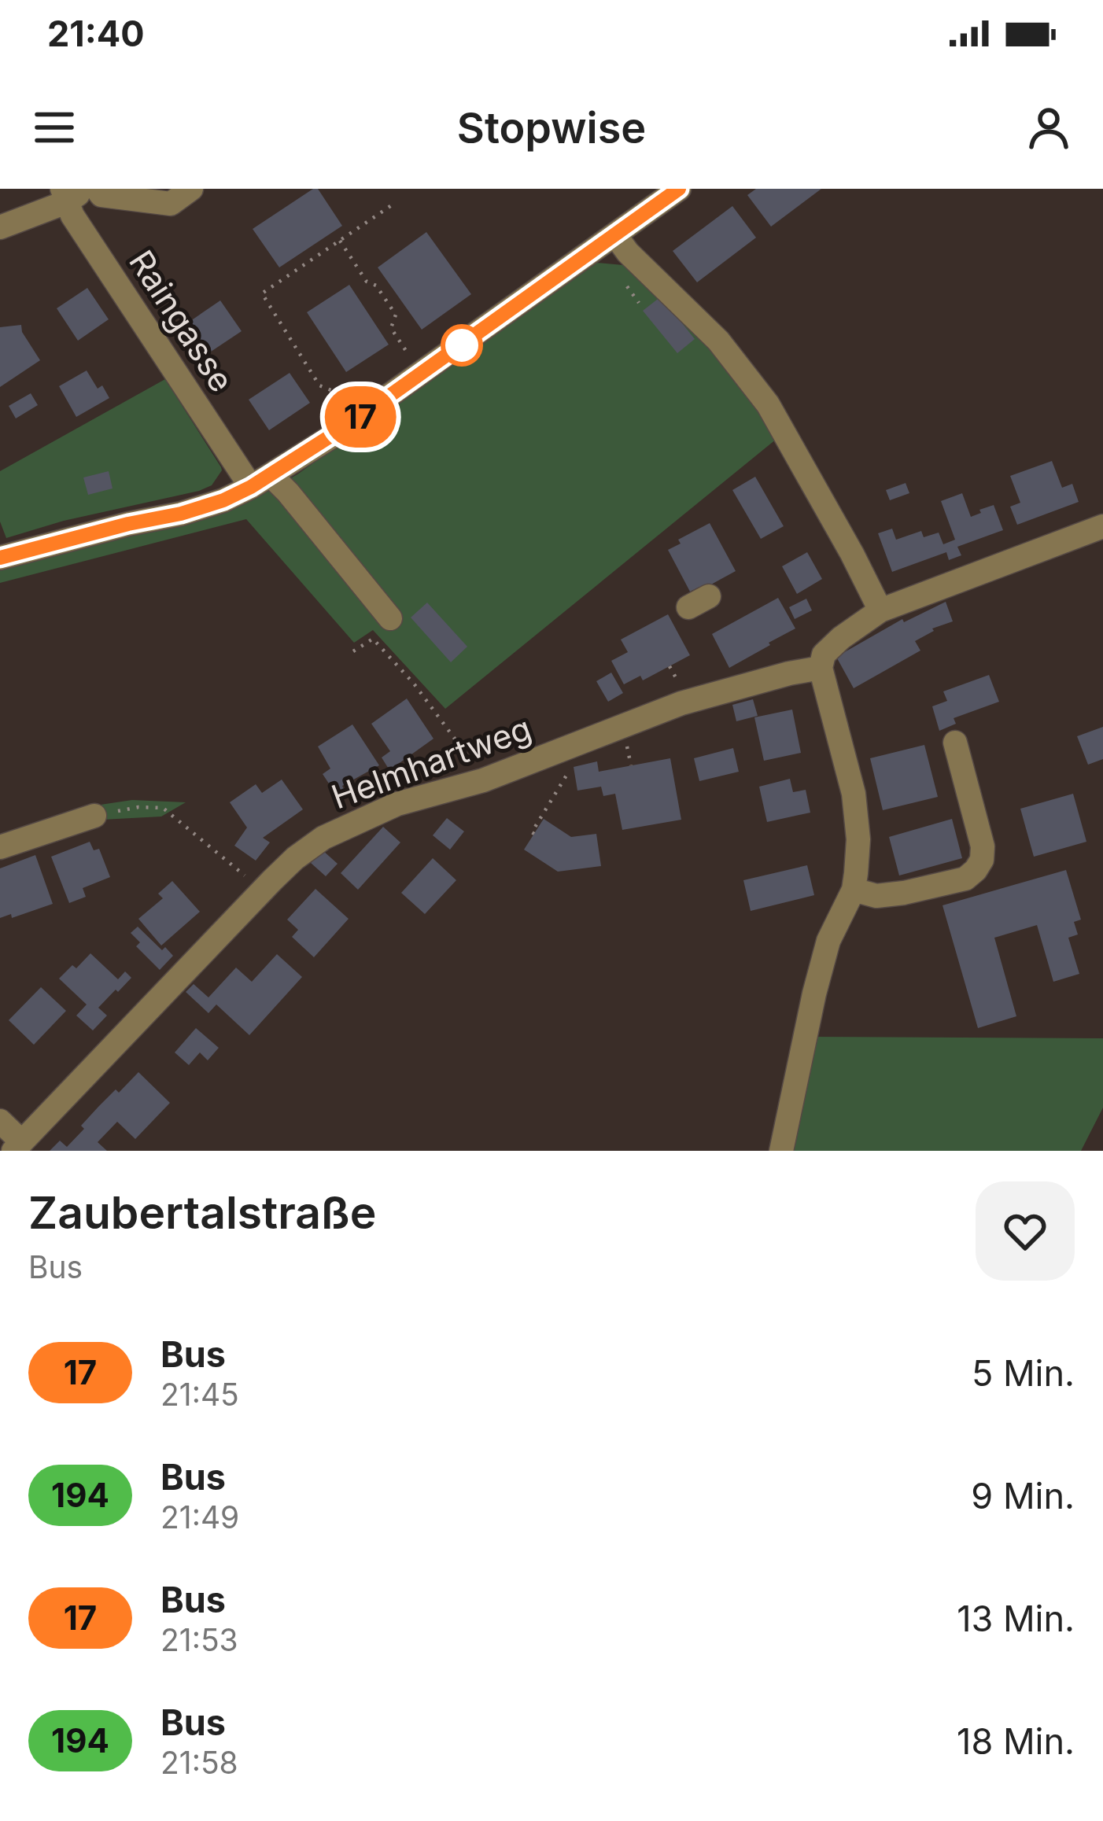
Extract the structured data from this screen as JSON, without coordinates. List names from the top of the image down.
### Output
{
  "streets": {
    "street": ["Raingasse", "Helmhartweg"]
  },
  "lines": ["bus line 17"],
  "page": {
    "status": "21:40",
    "header": "Stopwise",
    "on_map": "17",
    "heading": ["Zaubertalstraße", "Bus"],
    "list": [
      {
        "mark": "17",
        "name": "Bus",
        "note": "21:45",
        "value": "5 Min."
      },
      {
        "mark": "194",
        "name": "Bus",
        "note": "21:49",
        "value": "9 Min."
      },
      {
        "mark": "17",
        "name": "Bus",
        "note": "21:53",
        "value": "13 Min."
      },
      {
        "mark": "194",
        "name": "Bus",
        "note": "21:58",
        "value": "18 Min."
      }
    ]
  }
}
